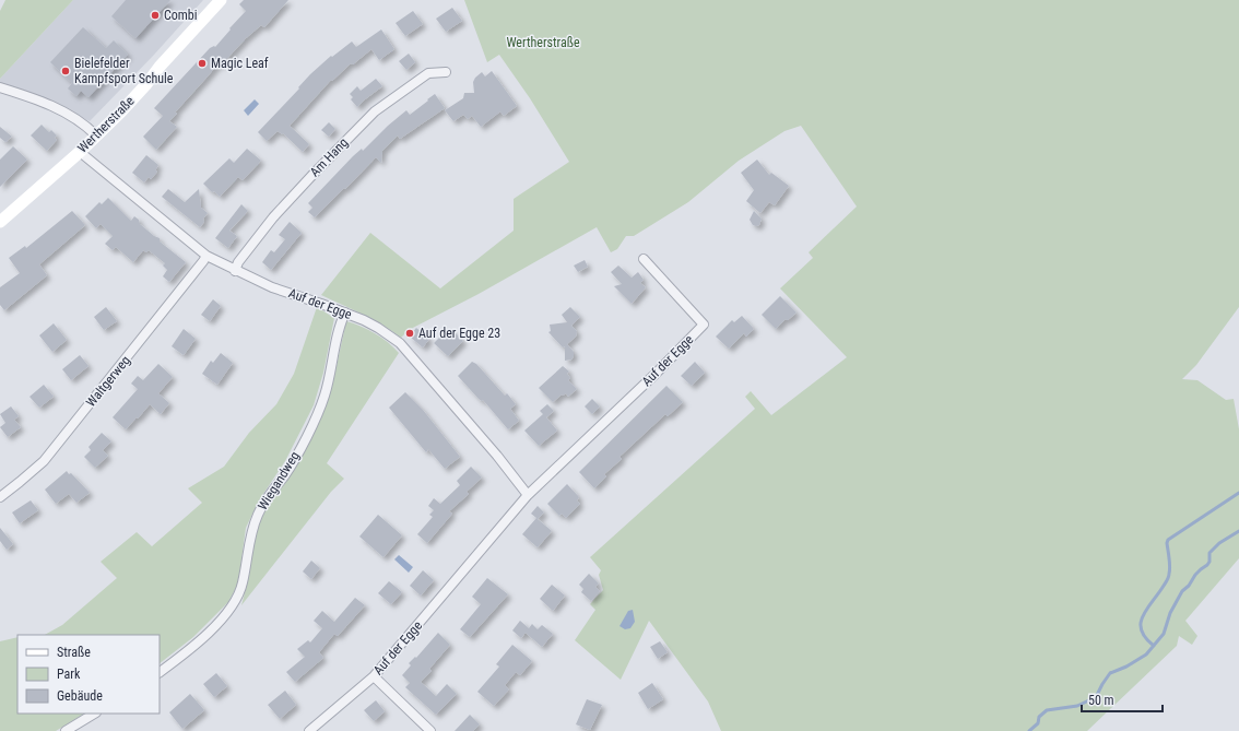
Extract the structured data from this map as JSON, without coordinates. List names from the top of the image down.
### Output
{
  "streets": {
    "main road": ["Wertherstraße"],
    "street": [
      "Am Hang",
      "Auf der Egge",
      "Waltgerweg",
      "Wiegandweg"
    ]
  },
  "crossings": [
    ["Wertherstraße", "Auf der Egge"],
    ["Am Hang", "Auf der Egge"],
    ["Auf der Egge", "Waltgerweg"],
    ["Auf der Egge", "Wiegandweg"]
  ],
  "parks": ["Wertherstraße"],
  "places": [
    "Combi",
    "Magic Leaf",
    "Bielefelder Kampfsport Schule",
    "Auf der Egge 23"
  ],
  "legend": ["Straße", "Park", "Gebäude"],
  "scale_bar": "50 m"
}
